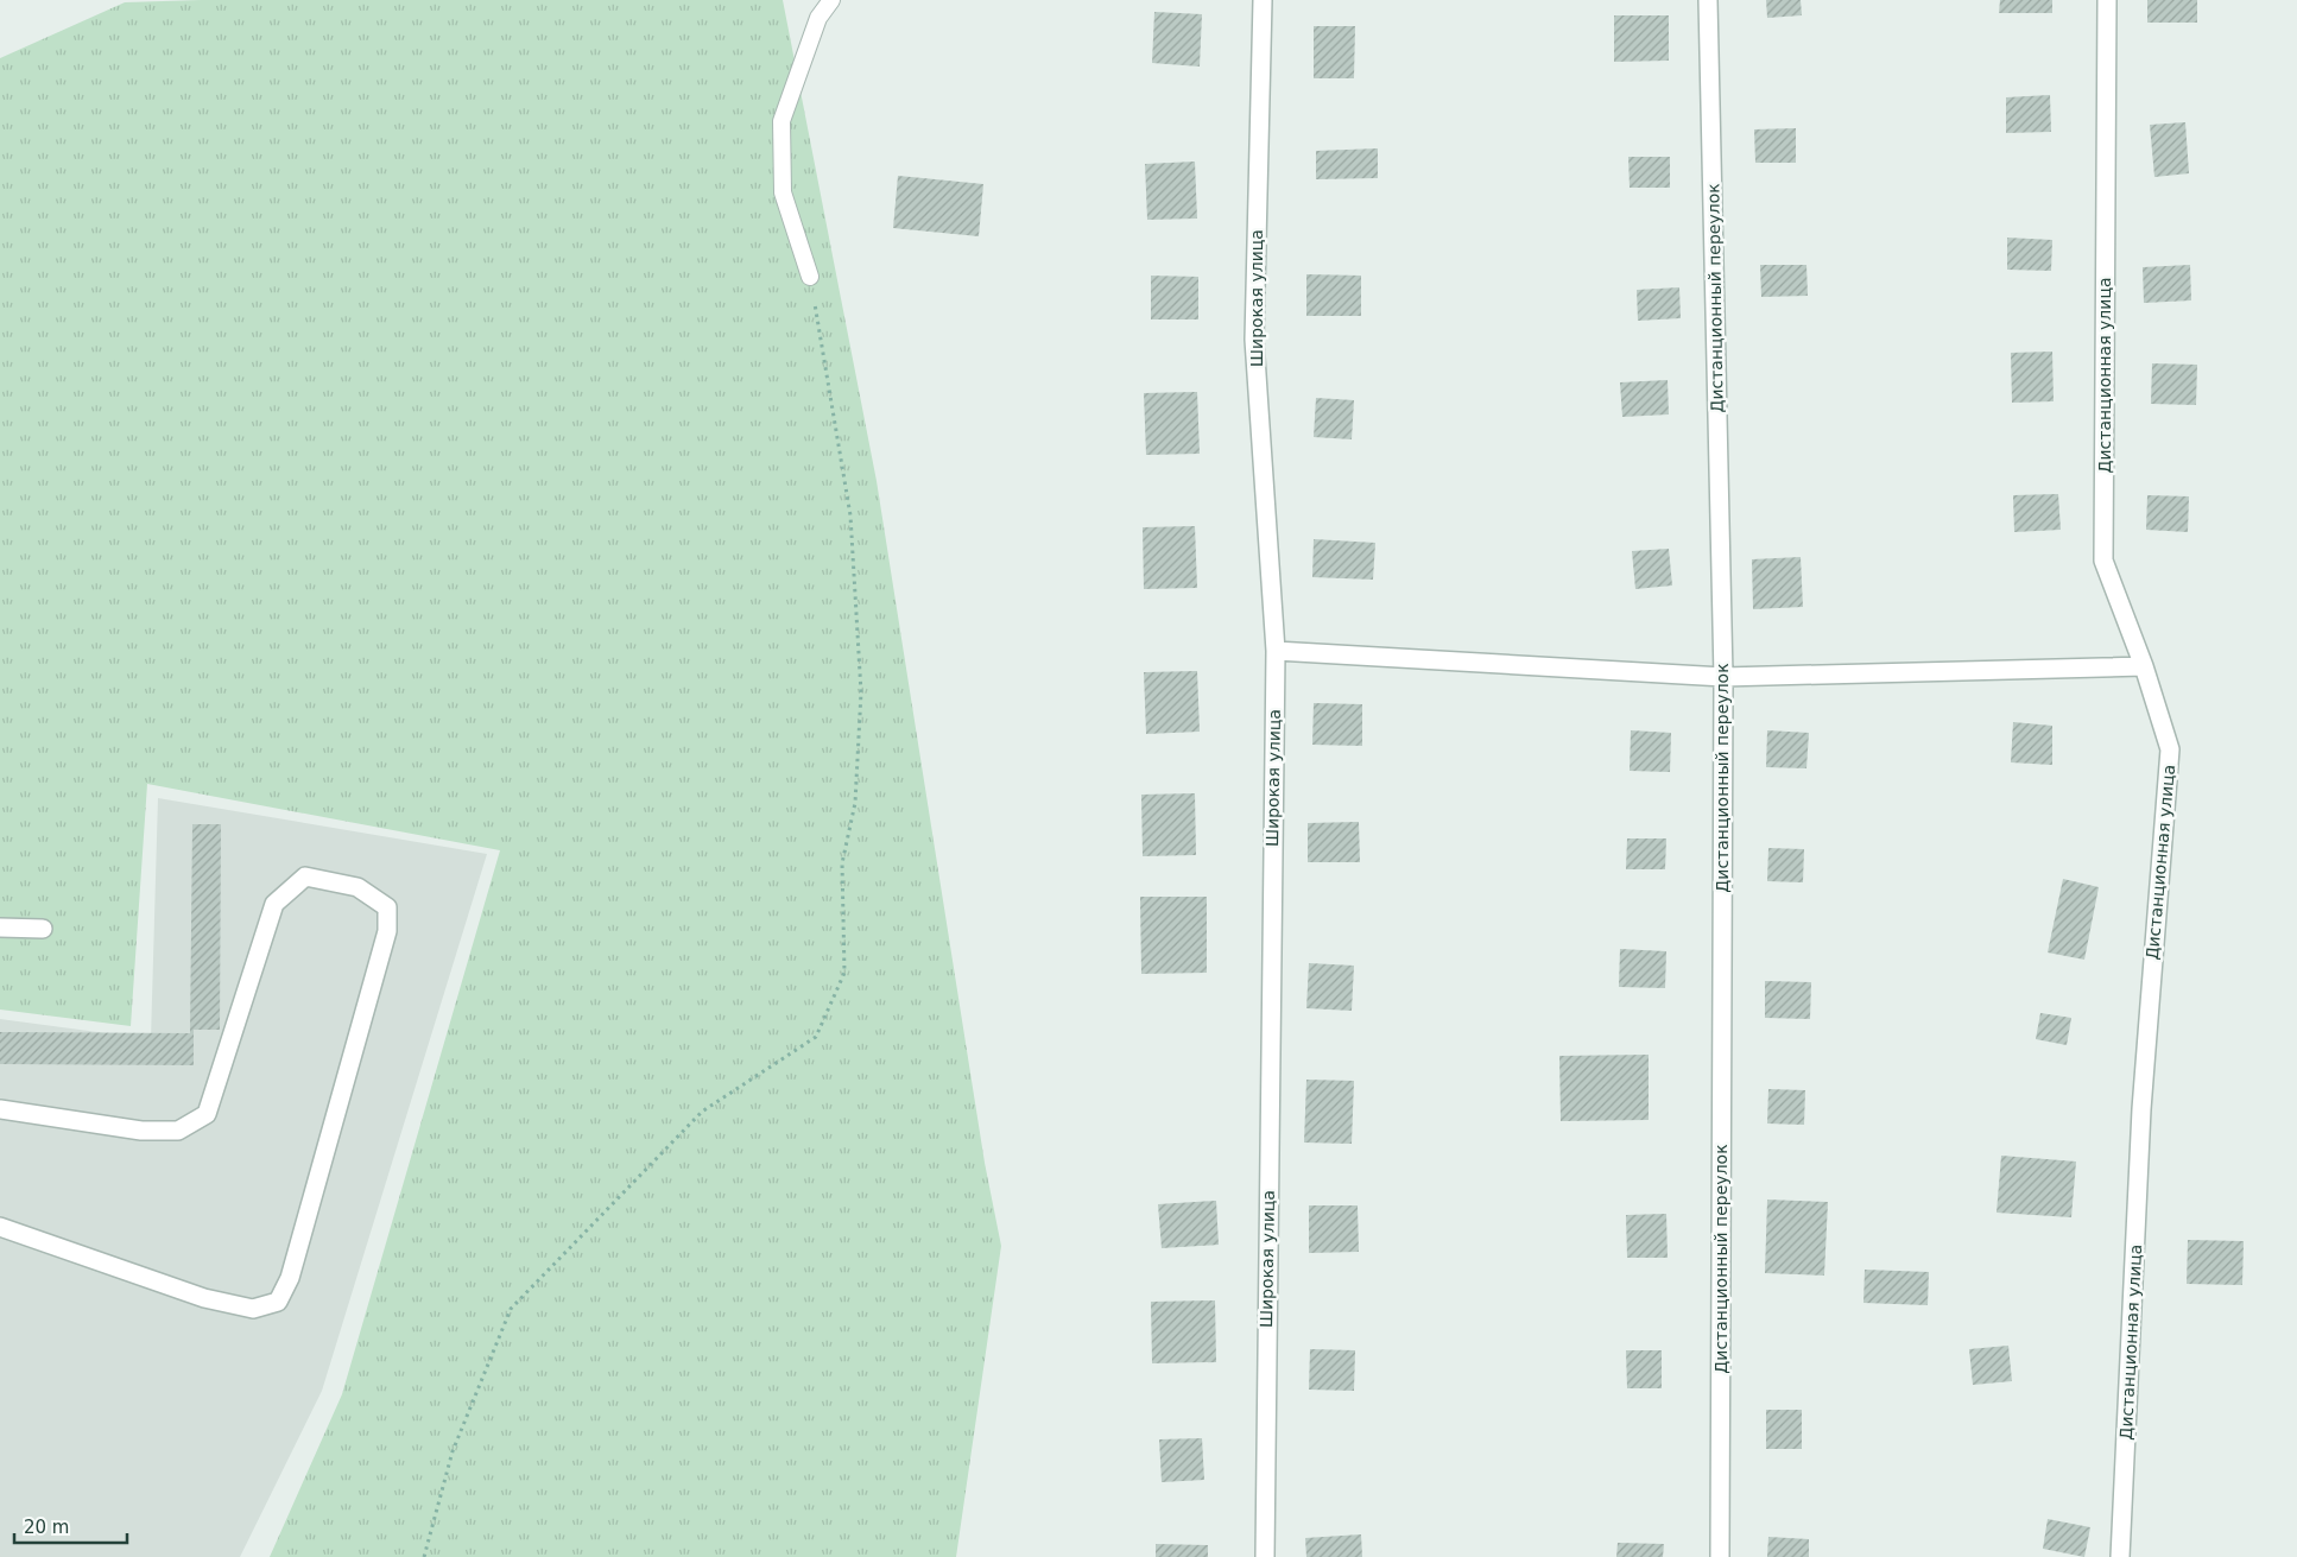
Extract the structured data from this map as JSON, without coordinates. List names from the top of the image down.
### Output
{
  "streets": {
    "street": ["Широкая улица", "Дистанционный переулок", "Дистанционная улица"]
  },
  "scale_bar": "20 m"
}
